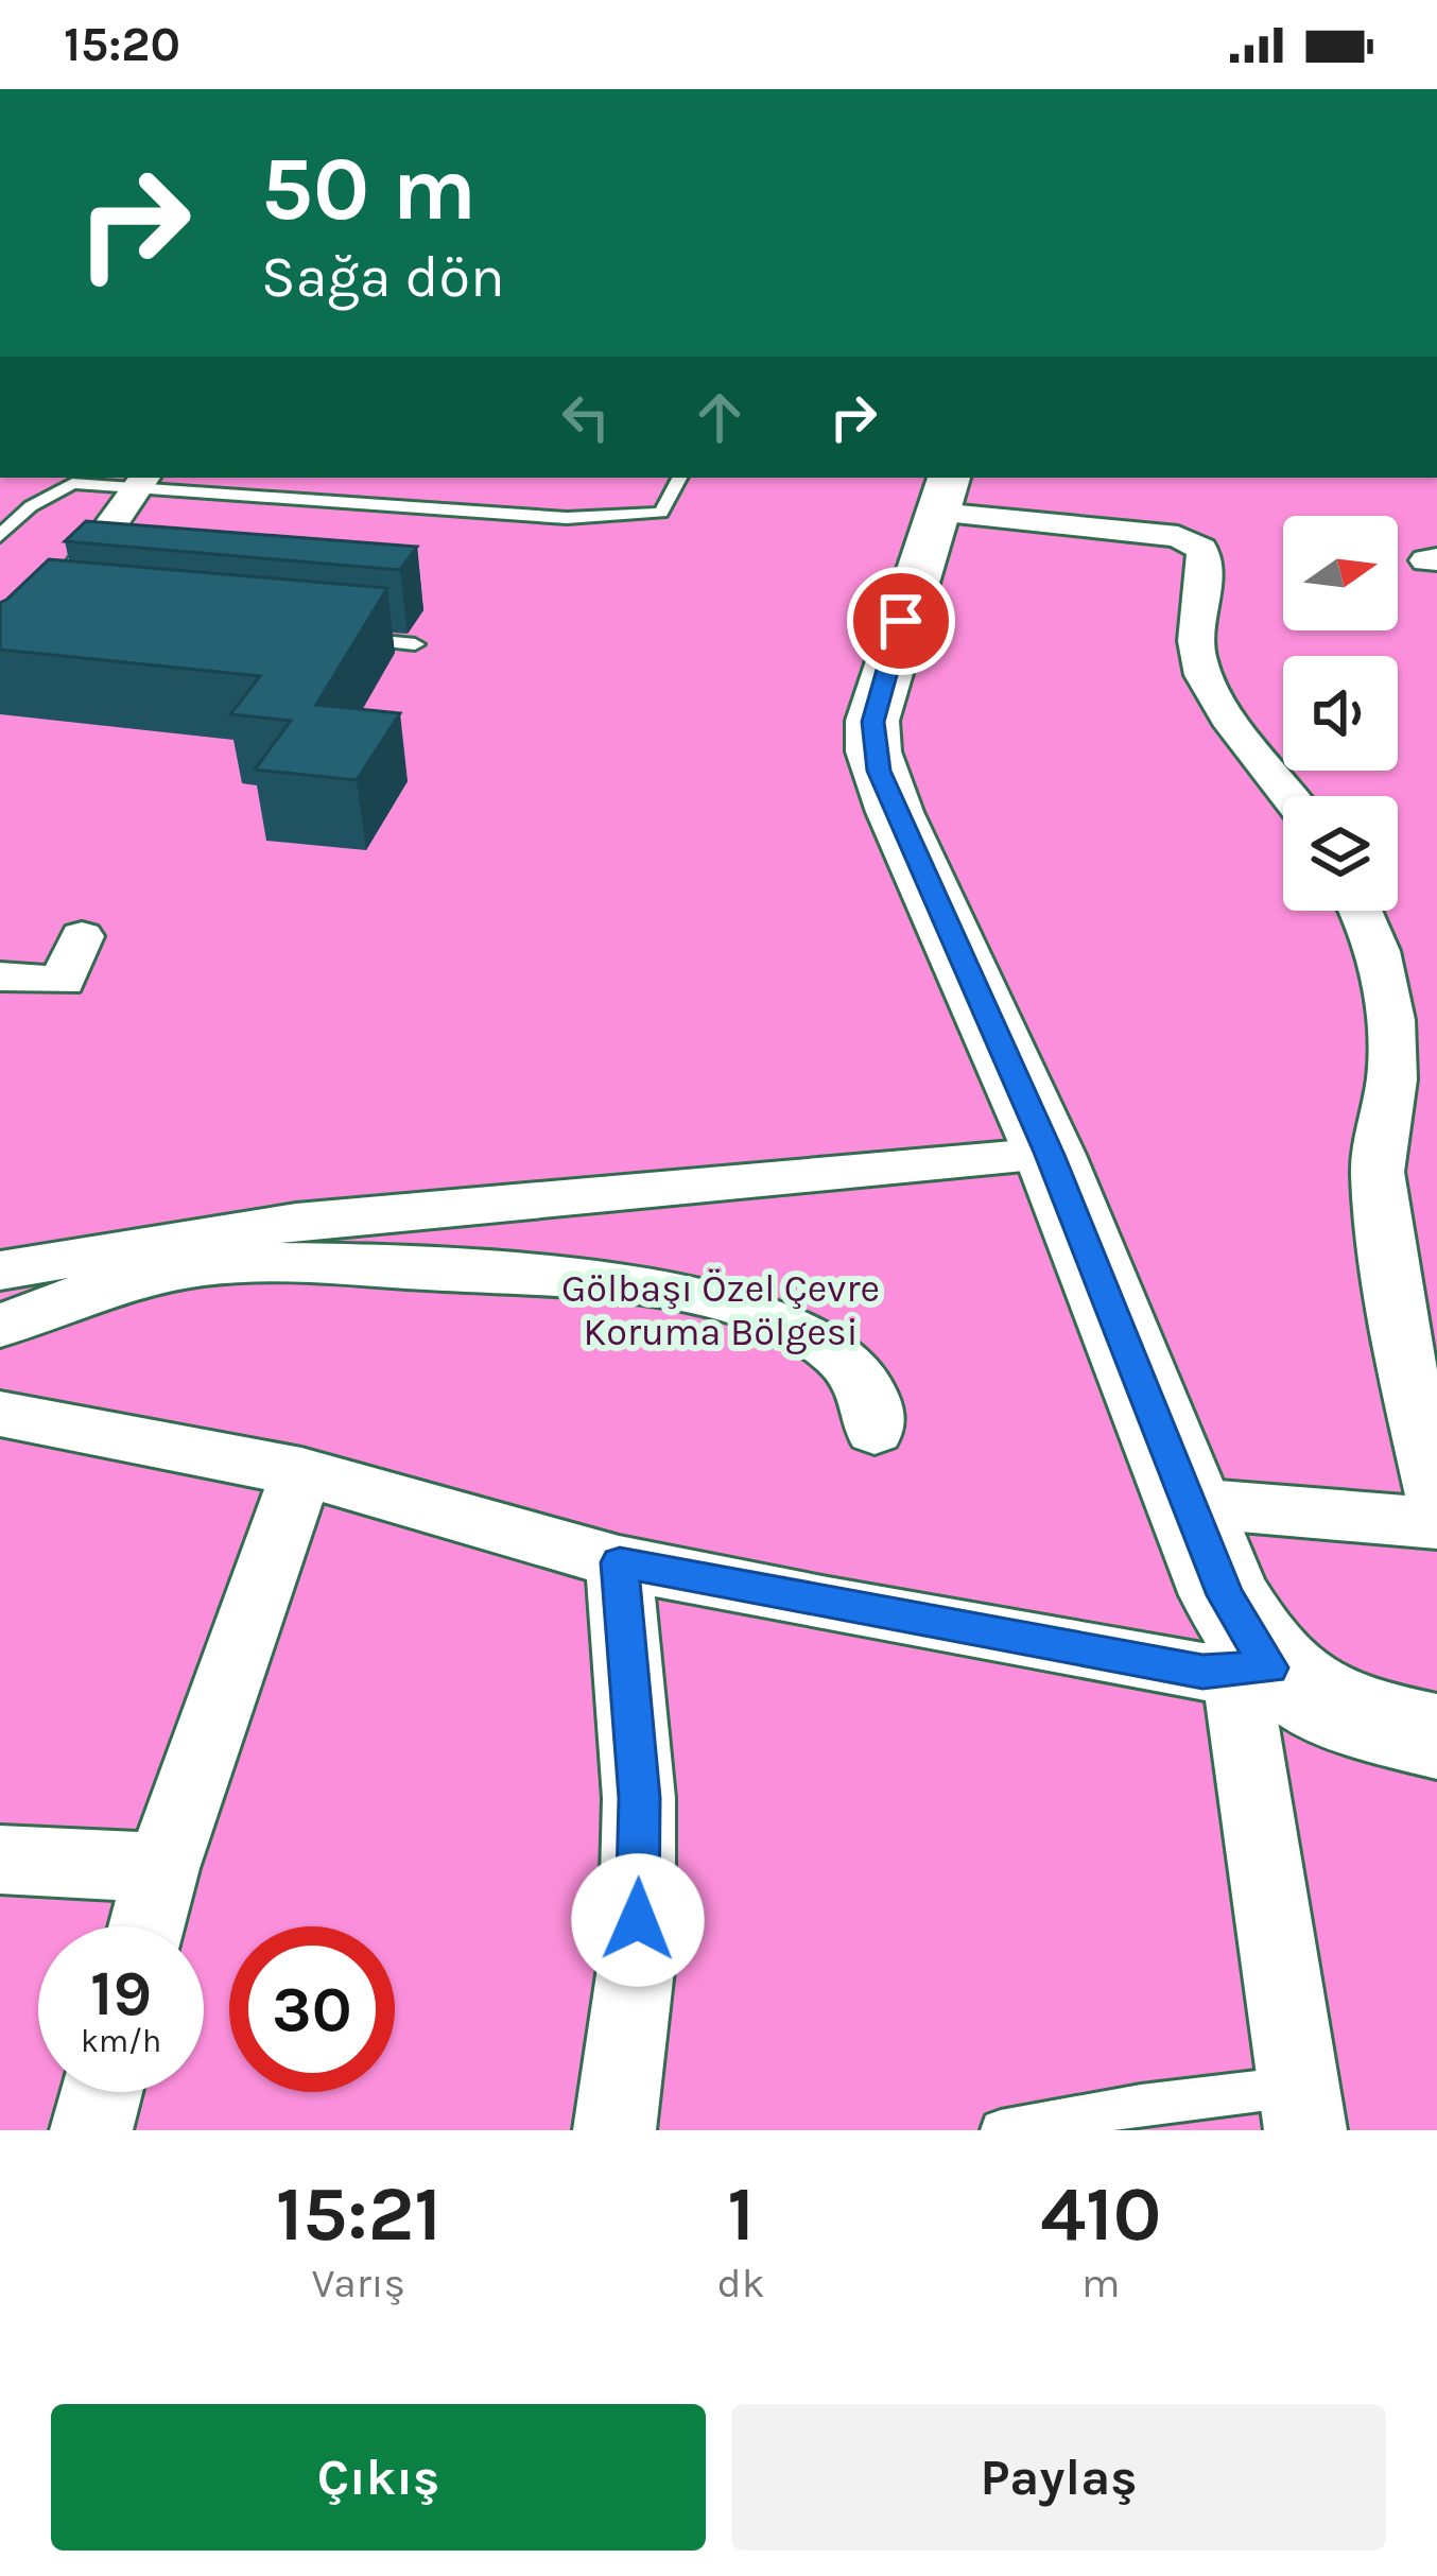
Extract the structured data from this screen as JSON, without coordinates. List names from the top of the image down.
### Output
{
  "parks": ["Gölbaşı Özel Çevre Koruma Bölgesi"],
  "north": "right",
  "page": {
    "status": "15:20",
    "turn": ["50 m", "Sağa dön"],
    "speed": "19 km/h",
    "limit": "30",
    "eta": [
      "15:21",
      "Varış",
      "1",
      "dk",
      "410",
      "m"
    ],
    "buttons": ["Çıkış", "Paylaş"]
  }
}
